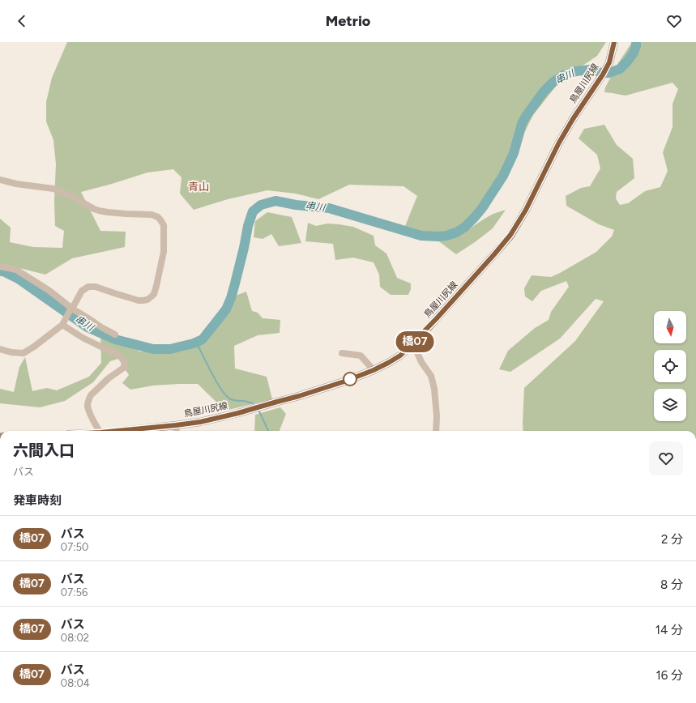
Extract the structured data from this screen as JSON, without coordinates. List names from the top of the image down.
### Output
{
  "streets": {
    "main road": ["鳥屋川尻線"]
  },
  "districts": ["青山"],
  "water": ["串川"],
  "lines": ["bus line 橋07"],
  "north": "bottom",
  "page": {
    "header": "Metrio",
    "on_map": "橋07",
    "heading": [
      ["六間入口", "バス"],
      "発車時刻"
    ],
    "list": [
      {
        "mark": "橋07",
        "name": "バス",
        "note": "07:50",
        "value": "2 分"
      },
      {
        "mark": "橋07",
        "name": "バス",
        "note": "07:56",
        "value": "8 分"
      },
      {
        "mark": "橋07",
        "name": "バス",
        "note": "08:02",
        "value": "14 分"
      },
      {
        "mark": "橋07",
        "name": "バス",
        "note": "08:04",
        "value": "16 分"
      }
    ]
  }
}
